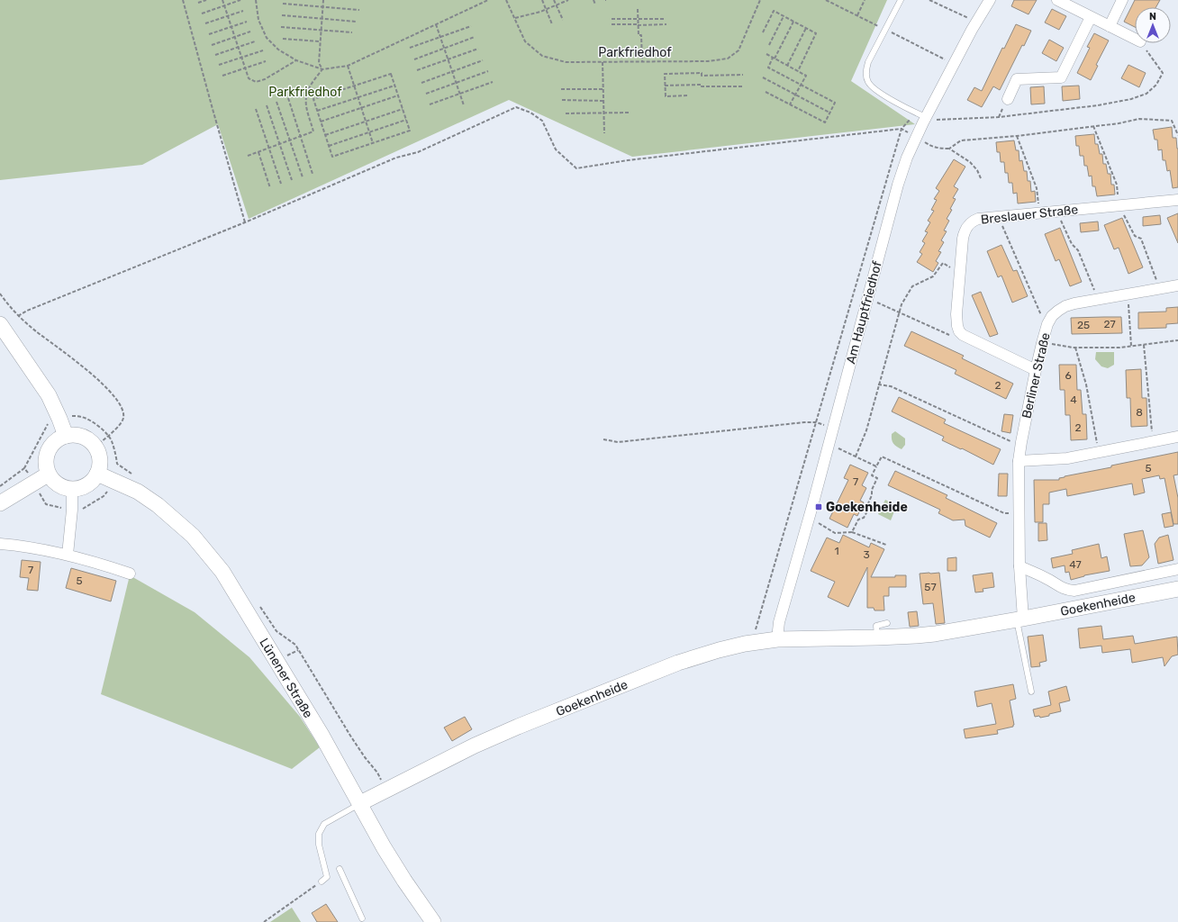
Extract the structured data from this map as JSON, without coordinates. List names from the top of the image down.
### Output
{
  "streets": {
    "main road": ["Goekenheide", "Lünener Straße"],
    "street": ["Breslauer Straße", "Am Hauptfriedhof", "Berliner Straße"],
    "path": ["Parkfriedhof"]
  },
  "crossings": [
    ["Am Hauptfriedhof", "Goekenheide"],
    ["Berliner Straße", "Goekenheide"],
    ["Goekenheide", "Lünener Straße"]
  ],
  "parks": ["Parkfriedhof"],
  "places": {
    "transit": ["Goekenheide"]
  },
  "house_numbers": [
    "27",
    "25",
    "6",
    "2",
    "4",
    "8",
    "2",
    "5",
    "7",
    "1",
    "3",
    "47",
    "7",
    "5",
    "57"
  ],
  "north": "top"
}
